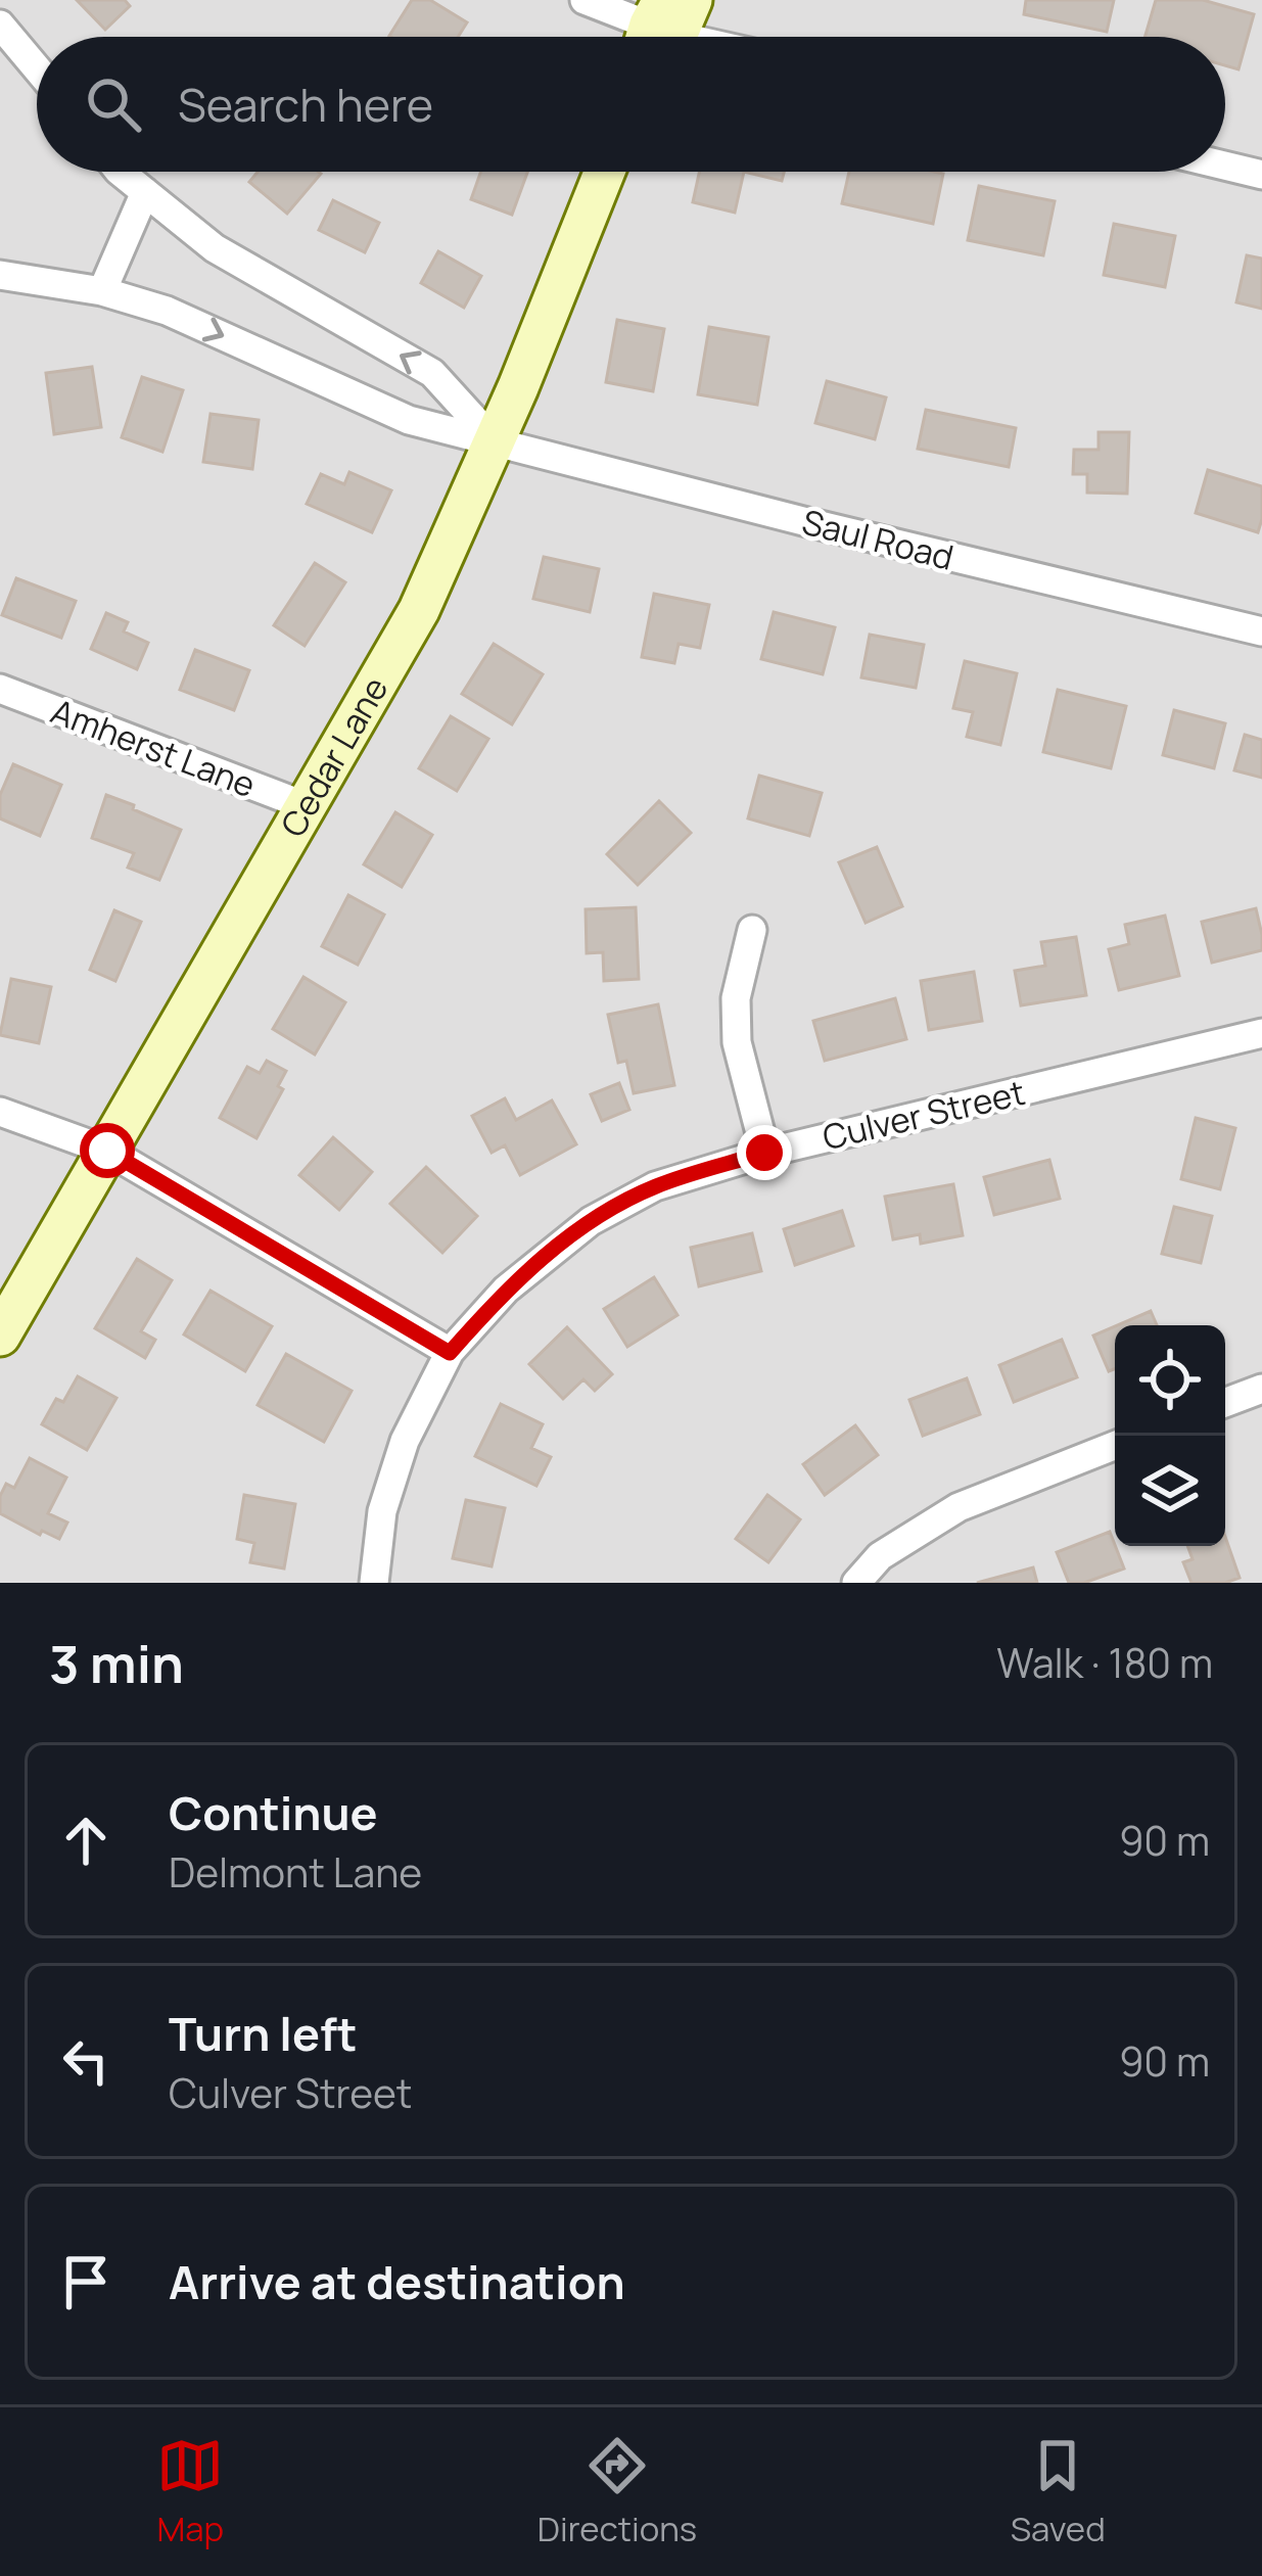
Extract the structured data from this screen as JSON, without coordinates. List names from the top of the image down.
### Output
{
  "streets": {
    "street": [
      "Saul Road",
      "Amherst Lane",
      "Cedar Lane",
      "Culver Street"
    ]
  },
  "crossings": [
    ["Saul Road", "Cedar Lane"],
    ["Amherst Lane", "Cedar Lane"]
  ],
  "page": {
    "search": "Search here",
    "heading": ["3 min", "Walk · 180 m"],
    "list": [
      ["Continue", "Delmont Lane", "90 m"],
      ["Turn left", "Culver Street", "90 m"],
      "Arrive at destination"
    ],
    "nav": ["Map", "Directions", "Saved"]
  }
}
